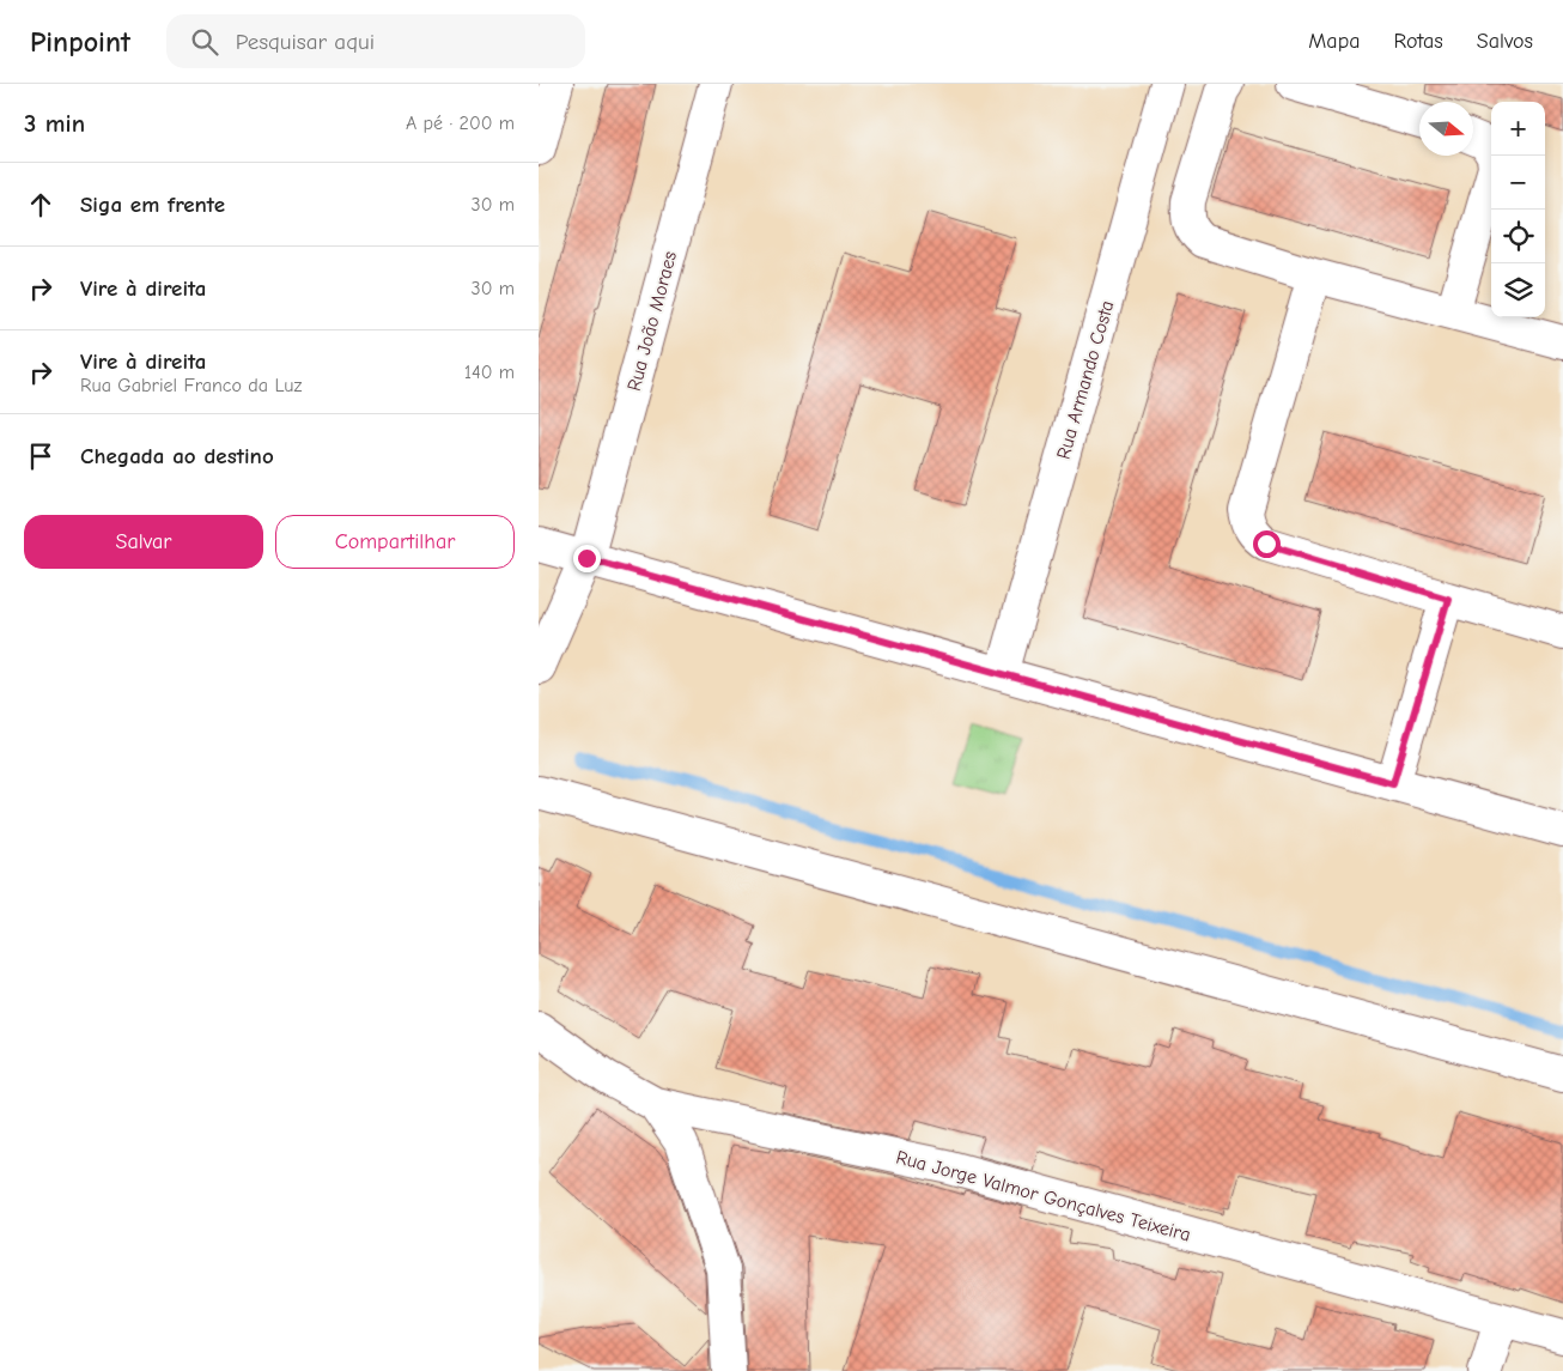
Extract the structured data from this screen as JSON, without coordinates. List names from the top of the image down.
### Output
{
  "streets": {
    "street": ["Rua João Moraes", "Rua Armando Costa", "Rua Jorge Valmor Gonçalves Teixeira"]
  },
  "north": "right",
  "page": {
    "header": "Pinpoint",
    "search": "Pesquisar aqui",
    "nav": ["Mapa", "Rotas", "Salvos"],
    "heading": ["3 min", "A pé · 200 m"],
    "map_buttons": ["+", "−"],
    "list": [
      ["Siga em frente", "30 m"],
      ["Vire à direita", "30 m"],
      ["Vire à direita", "Rua Gabriel Franco da Luz", "140 m"],
      "Chegada ao destino"
    ],
    "buttons": ["Salvar", "Compartilhar"]
  }
}
